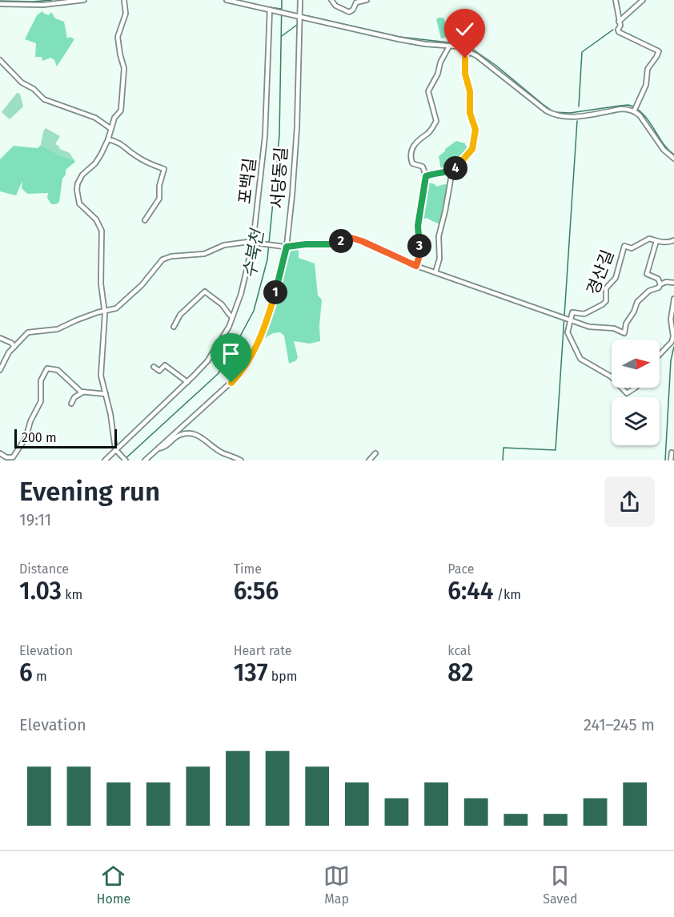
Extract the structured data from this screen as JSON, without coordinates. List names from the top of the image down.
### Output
{
  "streets": {
    "street": ["서당동길", "포백길", "경산길"]
  },
  "water": ["수북천"],
  "scale_bar": "200 m",
  "north": "right",
  "page": {
    "pins": [
      "4",
      "2",
      "3",
      "1"
    ],
    "scale": "200 m",
    "heading": ["Evening run", "19:11"],
    "stats": [
      ["Distance", "1.03 km"],
      ["Time", "6:56"],
      ["Pace", "6:44 /km"],
      ["Elevation", "6 m"],
      ["Heart rate", "137 bpm"],
      ["kcal", "82"]
    ],
    "chart": ["Elevation", "241–245 m"],
    "tabs": ["Home", "Map", "Saved"]
  }
}
